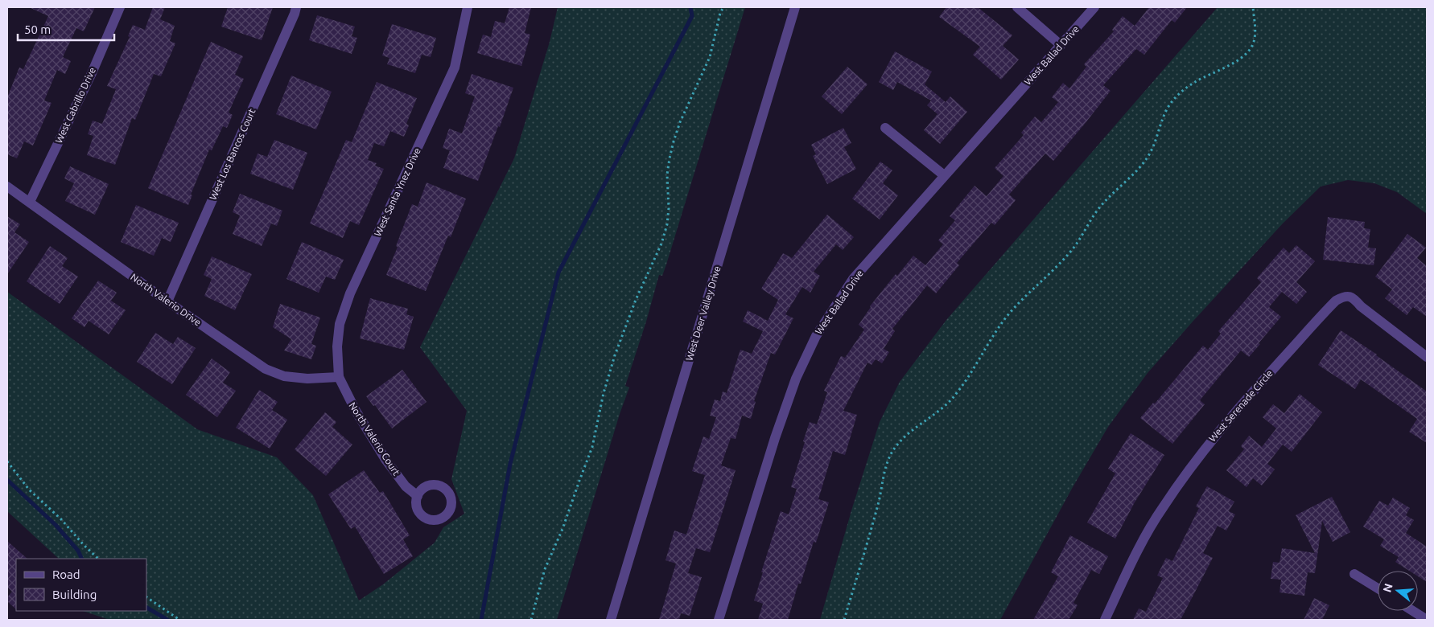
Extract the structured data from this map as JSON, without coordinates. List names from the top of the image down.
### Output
{
  "streets": {
    "street": [
      "West Ballad Drive",
      "West Cabrillo Drive",
      "West Los Bancos Court",
      "West Santa Ynez Drive",
      "North Valerio Drive",
      "West Deer Valley Drive",
      "West Serenade Circle",
      "North Valerio Court"
    ]
  },
  "crossings": [
    ["West Cabrillo Drive", "North Valerio Drive"],
    ["West Los Bancos Court", "North Valerio Drive"],
    ["West Santa Ynez Drive", "North Valerio Drive"],
    ["West Santa Ynez Drive", "North Valerio Court"],
    ["North Valerio Drive", "North Valerio Court"]
  ],
  "legend": ["Road", "Building"],
  "scale_bar": "50 m",
  "north": "left"
}
